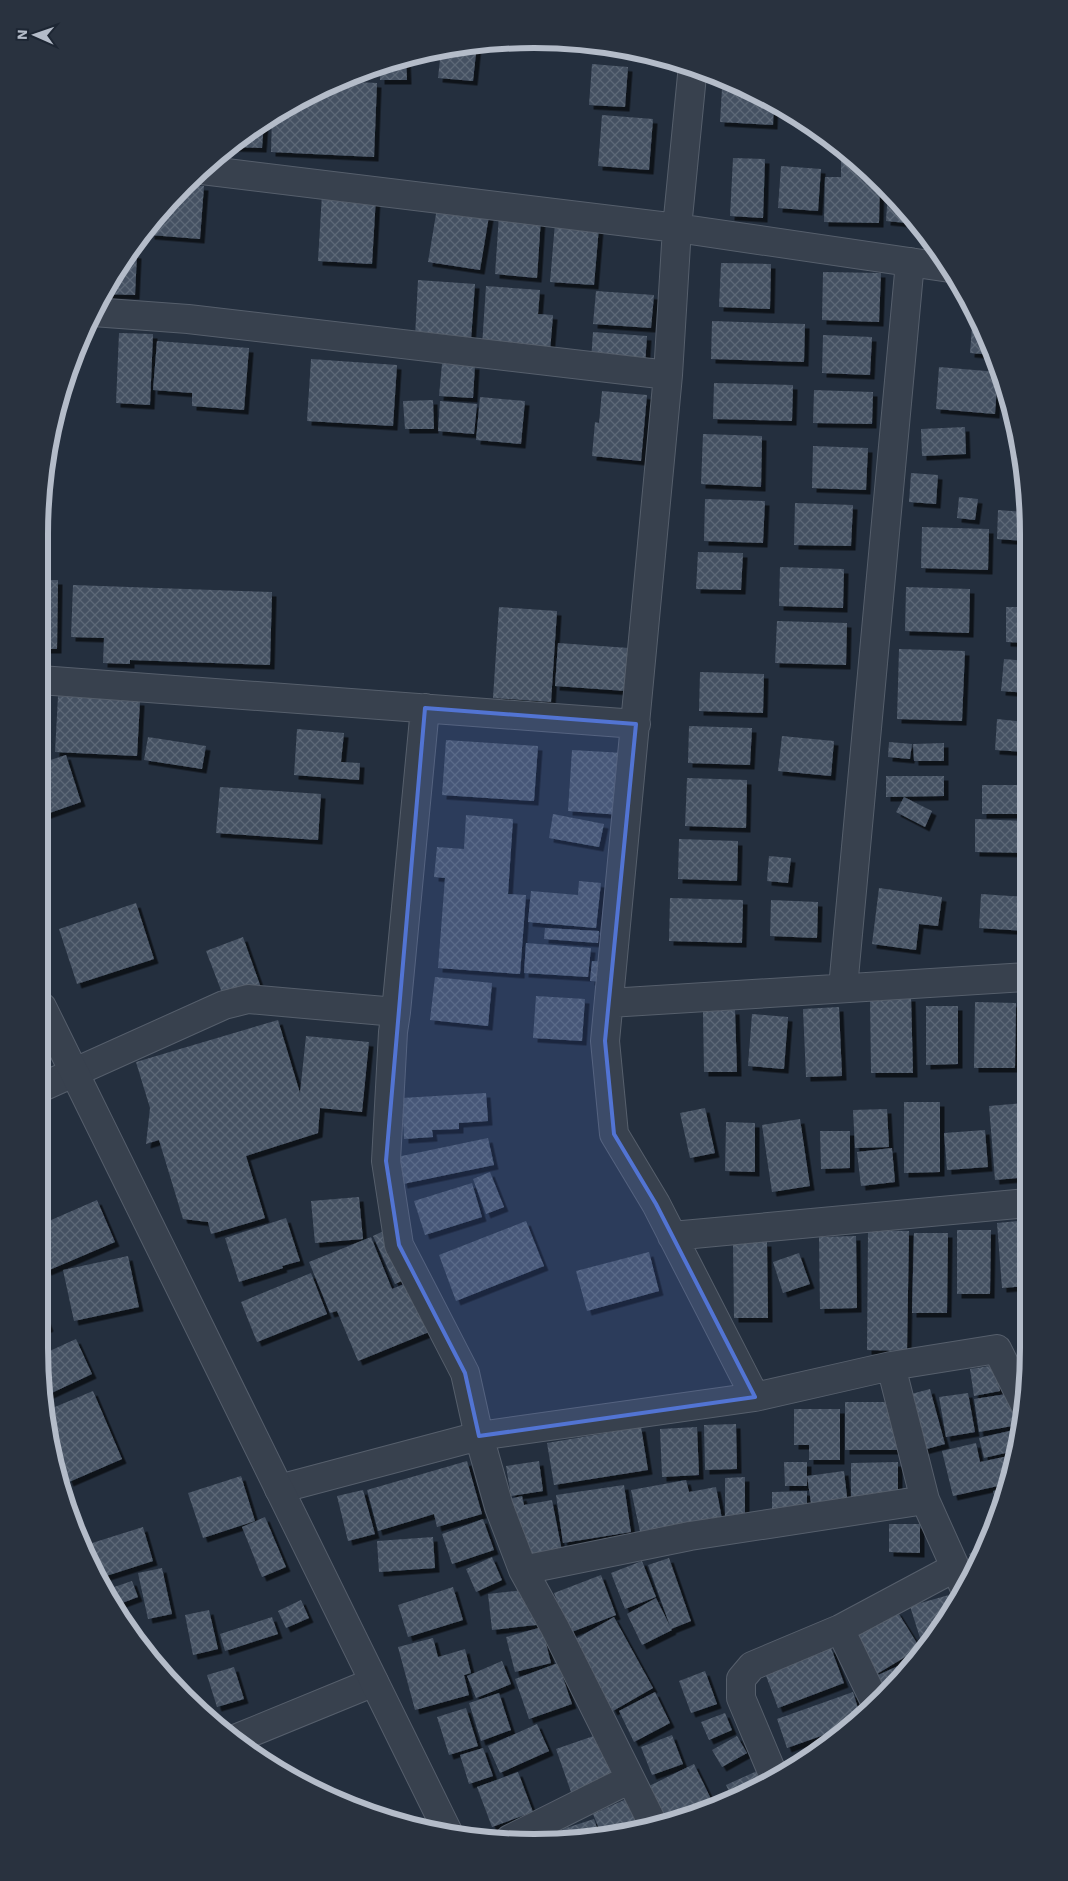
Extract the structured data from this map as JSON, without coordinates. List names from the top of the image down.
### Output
{
  "north": "left"
}
